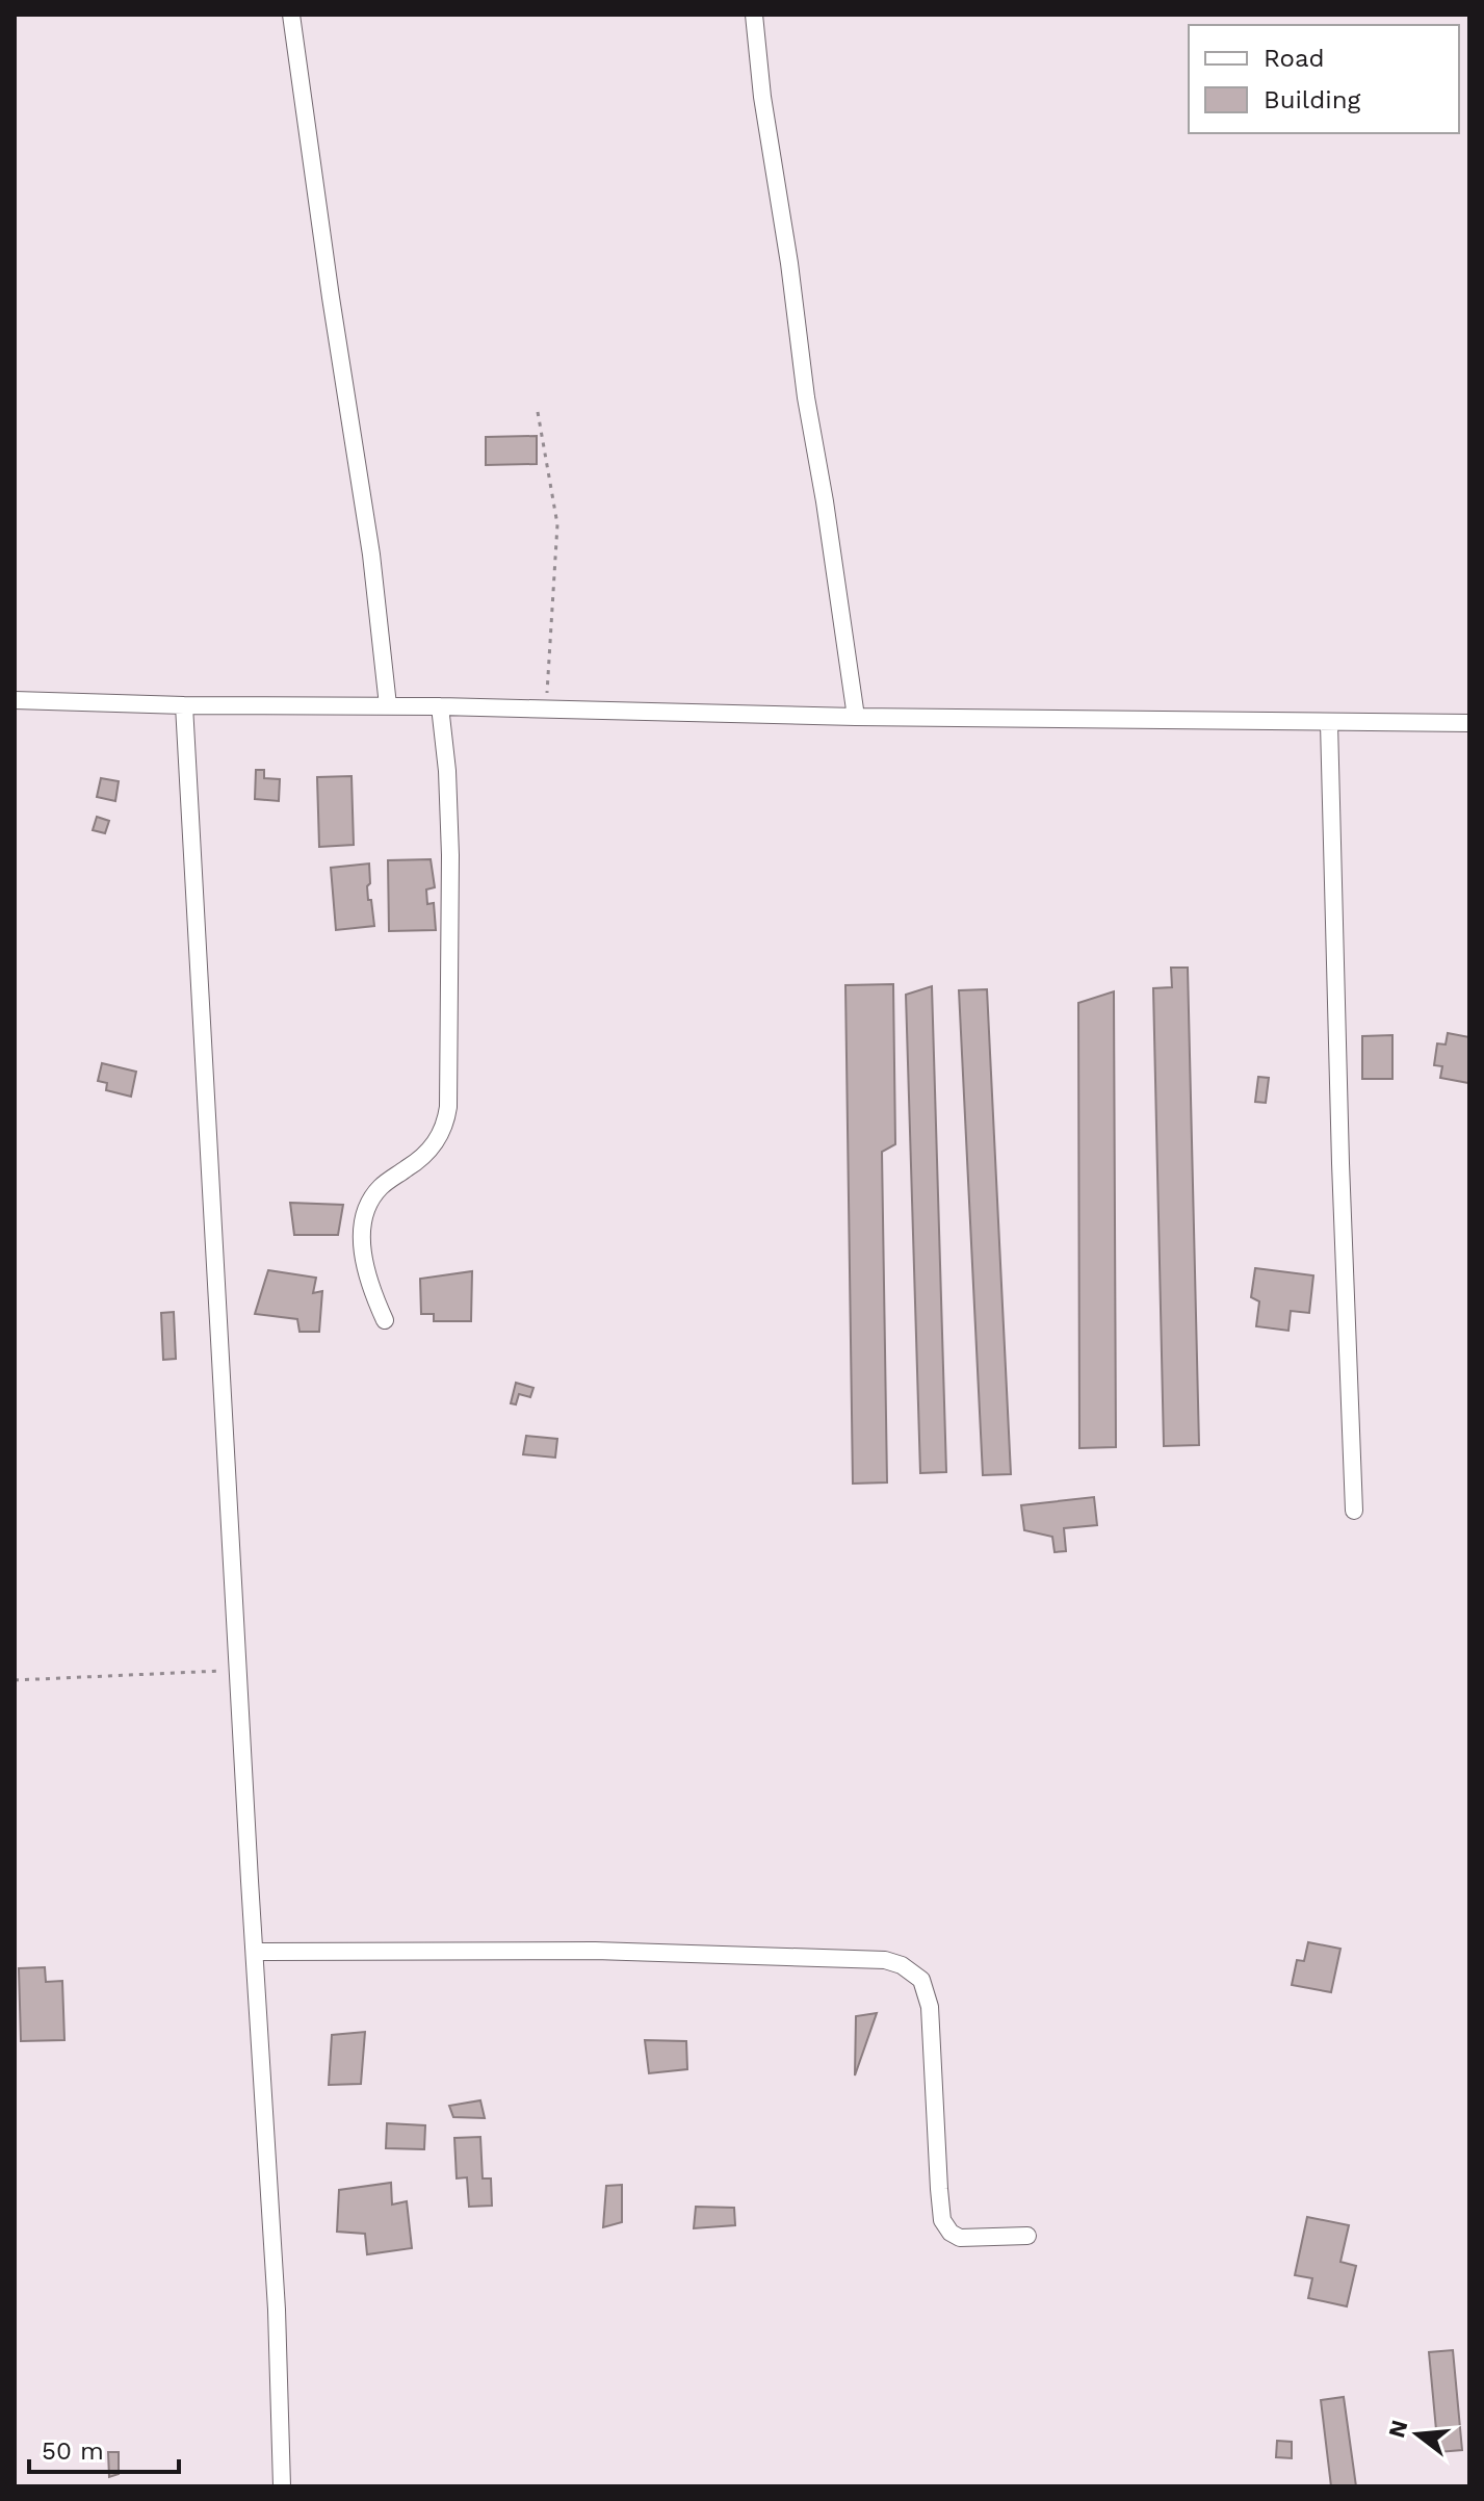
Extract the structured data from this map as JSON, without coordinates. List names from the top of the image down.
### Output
{
  "legend": ["Road", "Building"],
  "scale_bar": "50 m",
  "north": "left"
}
